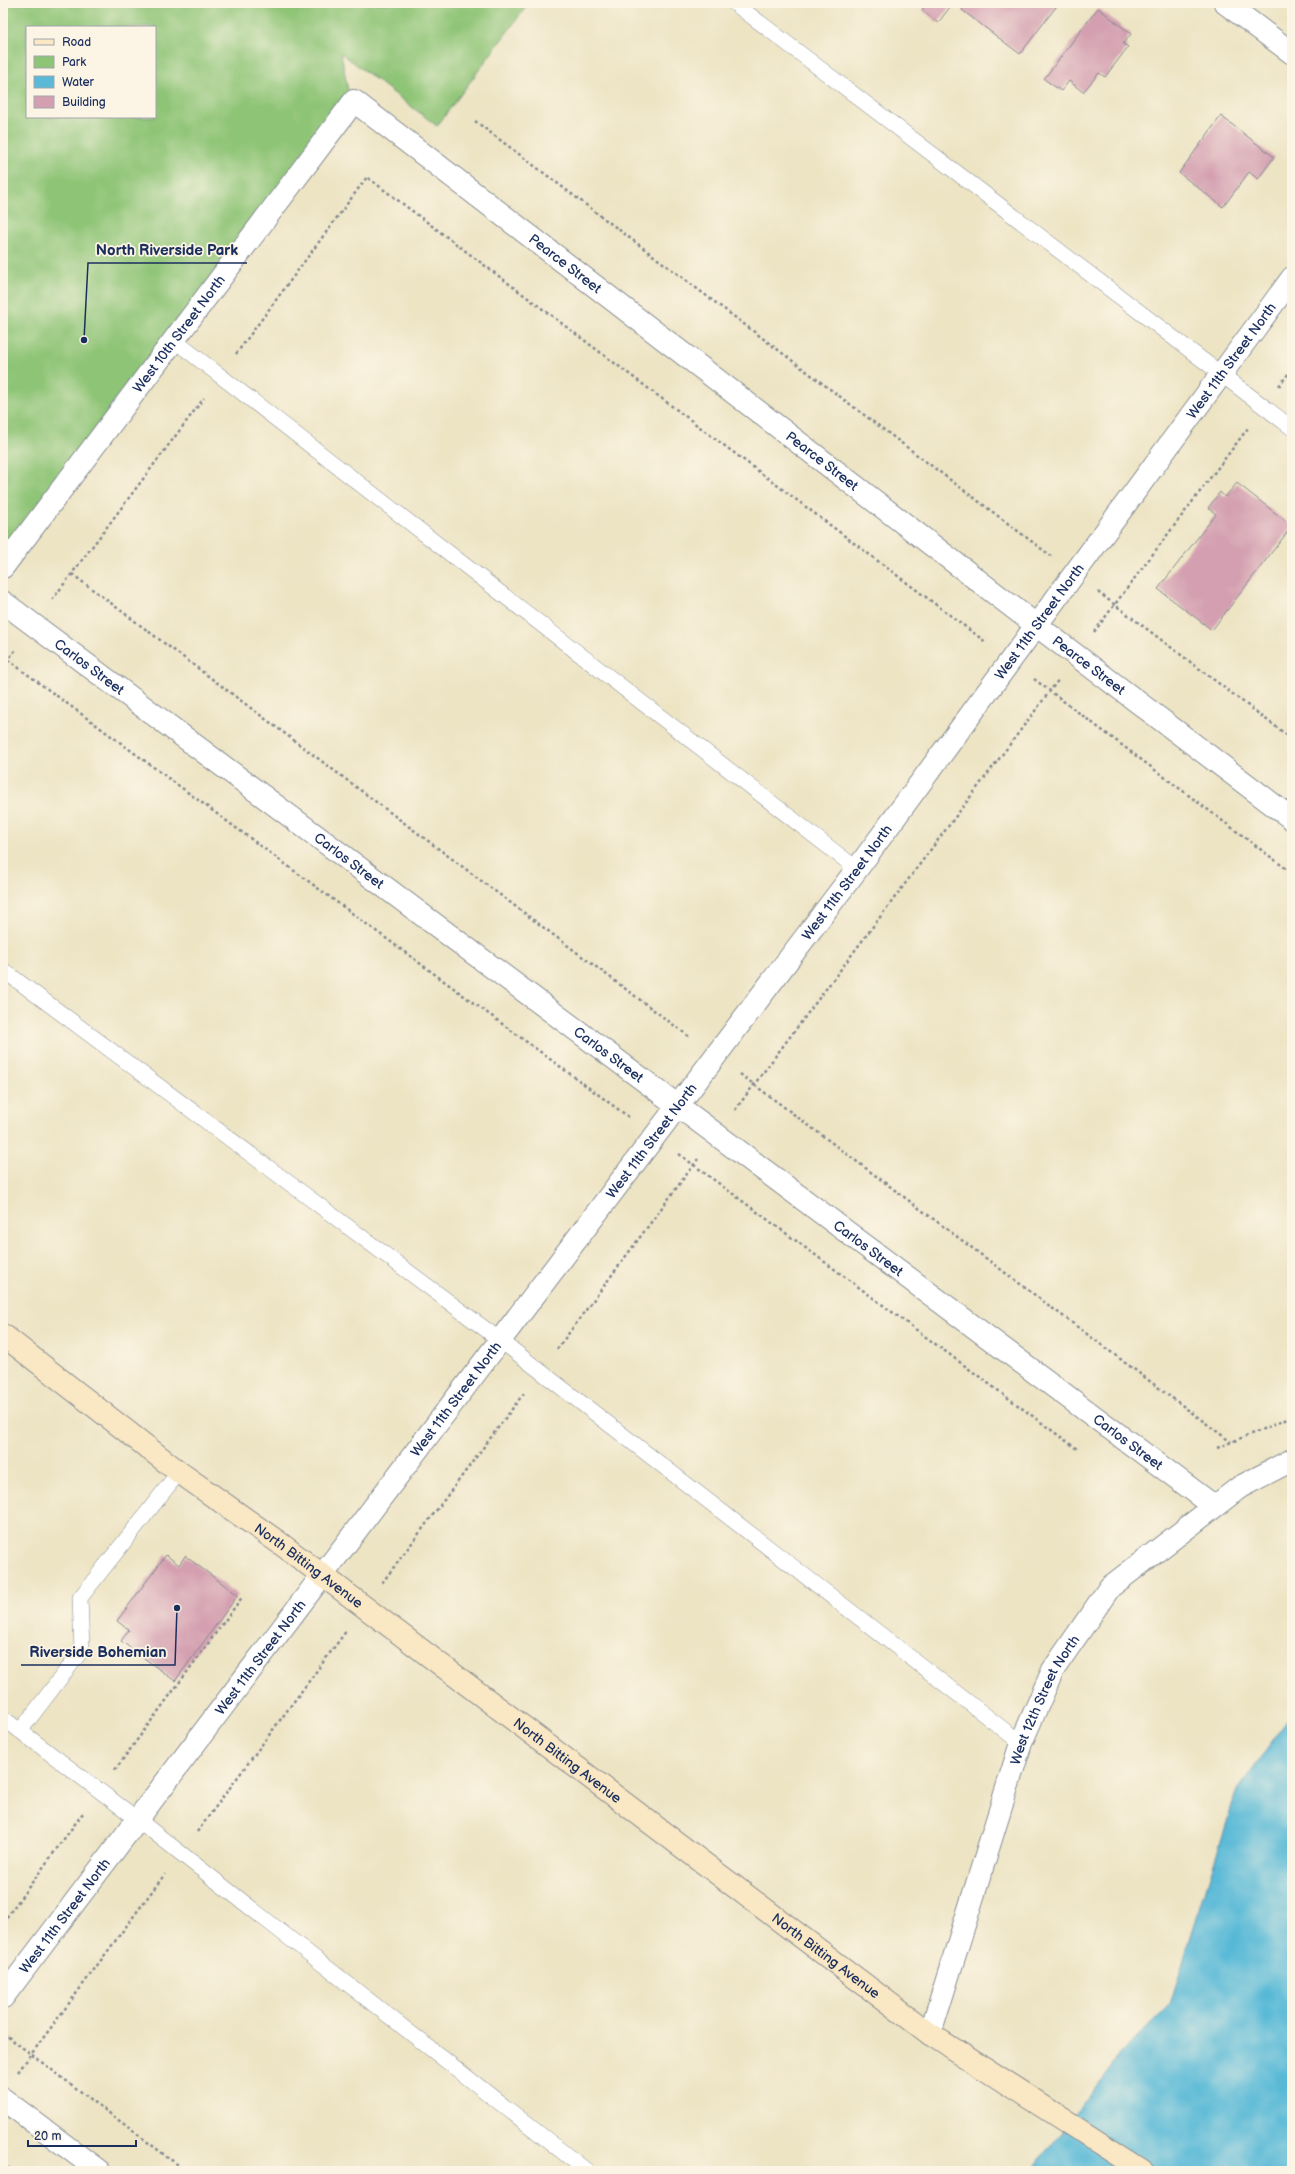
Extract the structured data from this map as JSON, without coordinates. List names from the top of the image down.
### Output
{
  "streets": {
    "street": [
      "Pearce Street",
      "West 10th Street North",
      "West 11th Street North",
      "Carlos Street",
      "North Bitting Avenue",
      "West 12th Street North"
    ]
  },
  "crossings": [
    ["Pearce Street", "West 10th Street North"],
    ["Pearce Street", "West 11th Street North"],
    ["West 11th Street North", "Carlos Street"],
    ["West 11th Street North", "North Bitting Avenue"],
    ["Carlos Street", "West 12th Street North"],
    ["North Bitting Avenue", "West 12th Street North"]
  ],
  "places": ["North Riverside Park", "Riverside Bohemian"],
  "legend": [
    "Road",
    "Park",
    "Water",
    "Building"
  ],
  "scale_bar": "20 m"
}
